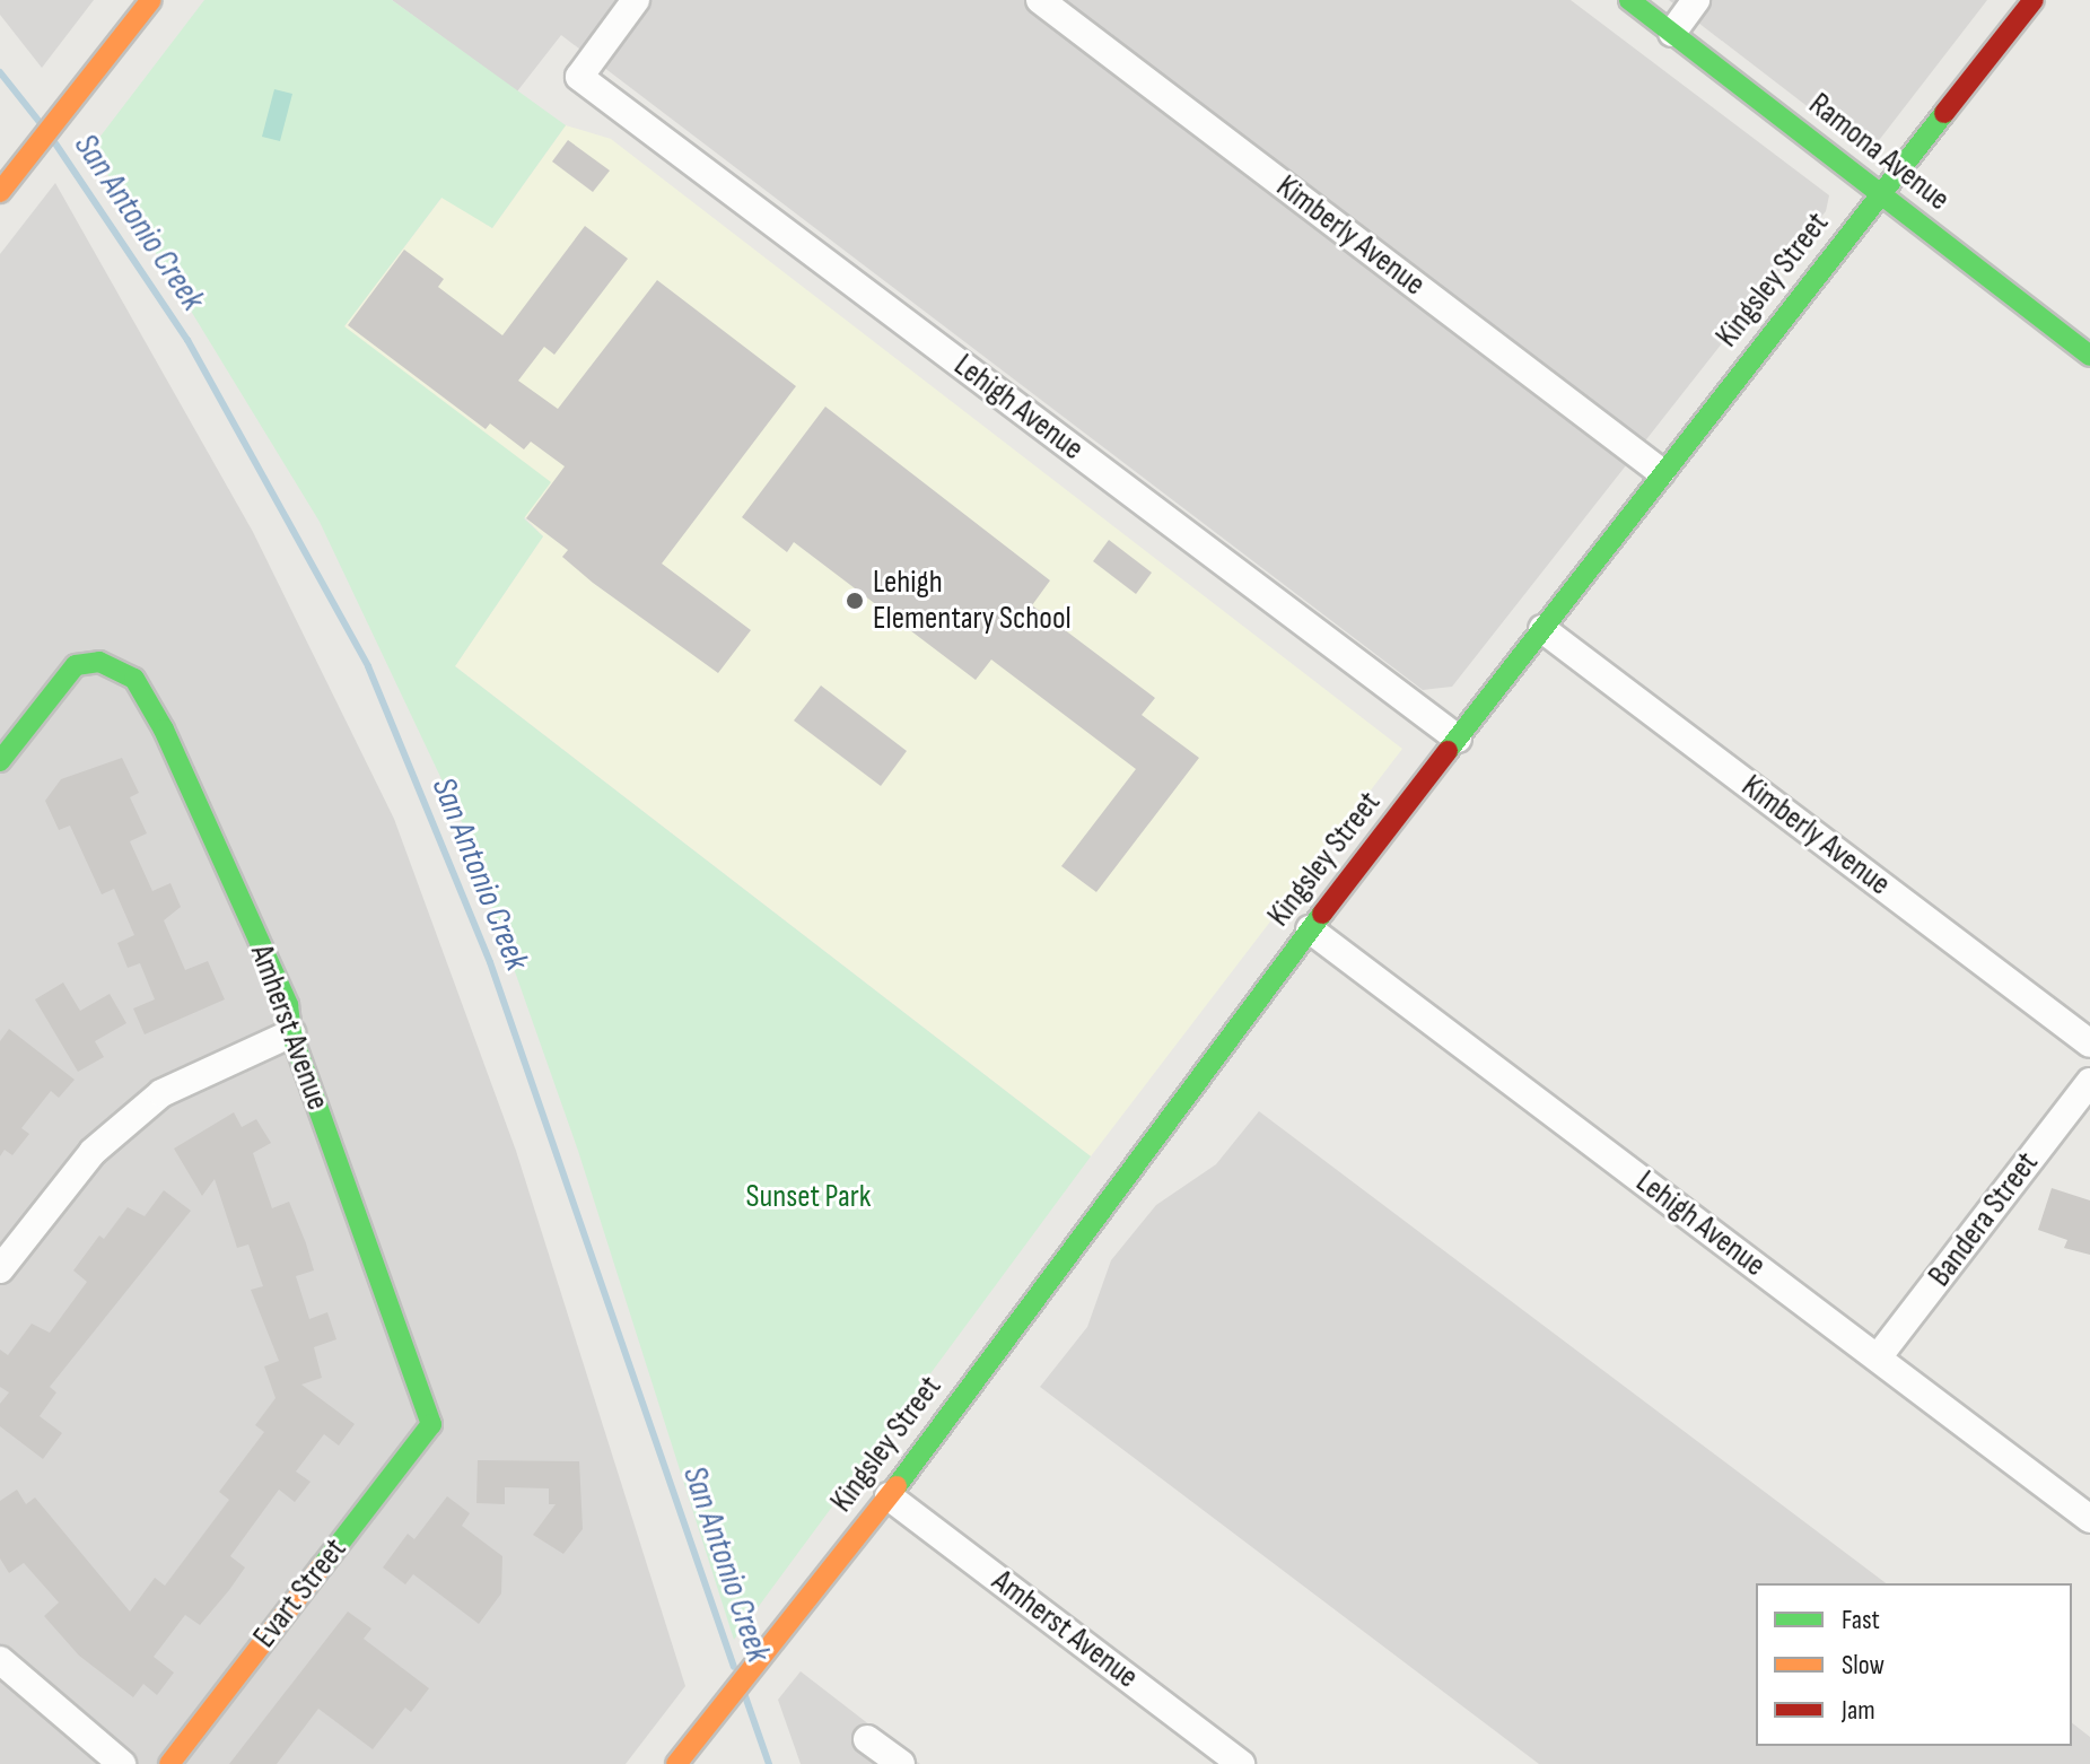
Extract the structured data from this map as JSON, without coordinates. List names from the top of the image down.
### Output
{
  "streets": {
    "street": [
      "Ramona Avenue",
      "Kimberly Avenue",
      "Kingsley Street",
      "Lehigh Avenue",
      "Amherst Avenue",
      "Bandera Street",
      "Evart Street"
    ]
  },
  "crossings": [
    ["Ramona Avenue", "Kingsley Street"],
    ["Kimberly Avenue", "Kingsley Street"],
    ["Kingsley Street", "Lehigh Avenue"],
    ["Kingsley Street", "Amherst Avenue"],
    ["Lehigh Avenue", "Bandera Street"],
    ["Amherst Avenue", "Evart Street"]
  ],
  "water": ["San Antonio Creek"],
  "parks": ["Sunset Park"],
  "places": ["Lehigh Elementary School"],
  "legend": ["Fast", "Slow", "Jam"]
}
